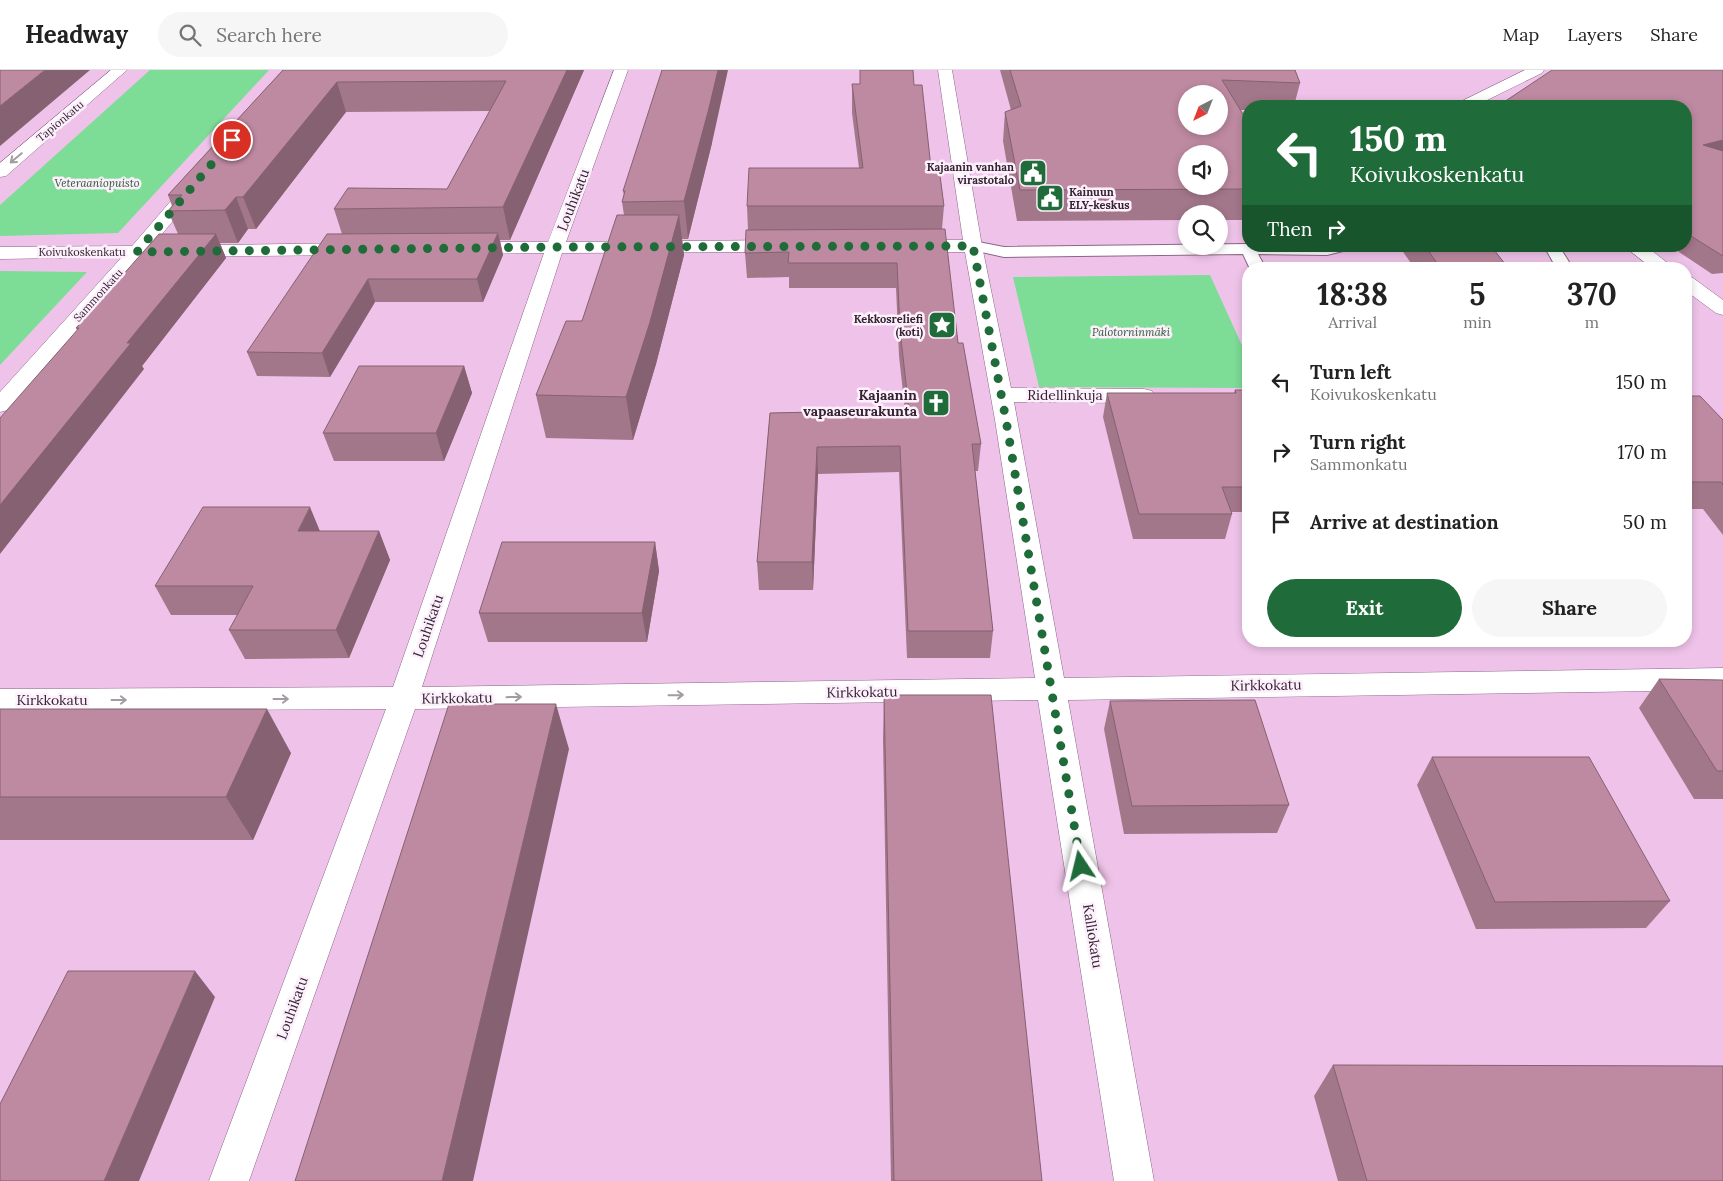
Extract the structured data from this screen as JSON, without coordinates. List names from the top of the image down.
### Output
{
  "streets": {
    "street": [
      "Tapionkatu",
      "Louhikatu",
      "Koivukoskenkatu",
      "Sammonkatu",
      "Ridellinkuja",
      "Kirkkokatu",
      "Kalliokatu"
    ]
  },
  "crossings": [
    ["Louhikatu", "Kirkkokatu"],
    ["Koivukoskenkatu", "Sammonkatu"],
    ["Ridellinkuja", "Kalliokatu"],
    ["Kirkkokatu", "Kalliokatu"]
  ],
  "one_way": ["Tapionkatu", "Kirkkokatu"],
  "parks": ["Veteraaniopuisto", "Palotorninmäki"],
  "places": {
    "public building": ["Kajaanin vanhan virastotalo", "Kainuun ELY-keskus"],
    "place": ["Kekkosreliefi (koti)"],
    "church": ["Kajaanin vapaaseurakunta"]
  },
  "north": "bottom left",
  "page": {
    "header": "Headway",
    "search": "Search here",
    "nav": ["Map", "Layers", "Share"],
    "turn": ["150 m", "Koivukoskenkatu"],
    "then": "Then",
    "eta": [
      "18:38",
      "Arrival",
      "5",
      "min",
      "370",
      "m"
    ],
    "list": [
      {
        "name": "Turn left",
        "note": "Koivukoskenkatu",
        "value": "150 m"
      },
      {
        "name": "Turn right",
        "note": "Sammonkatu",
        "value": "170 m"
      },
      {
        "name": "Arrive at destination",
        "value": "50 m"
      }
    ],
    "buttons": ["Exit", "Share"]
  }
}
